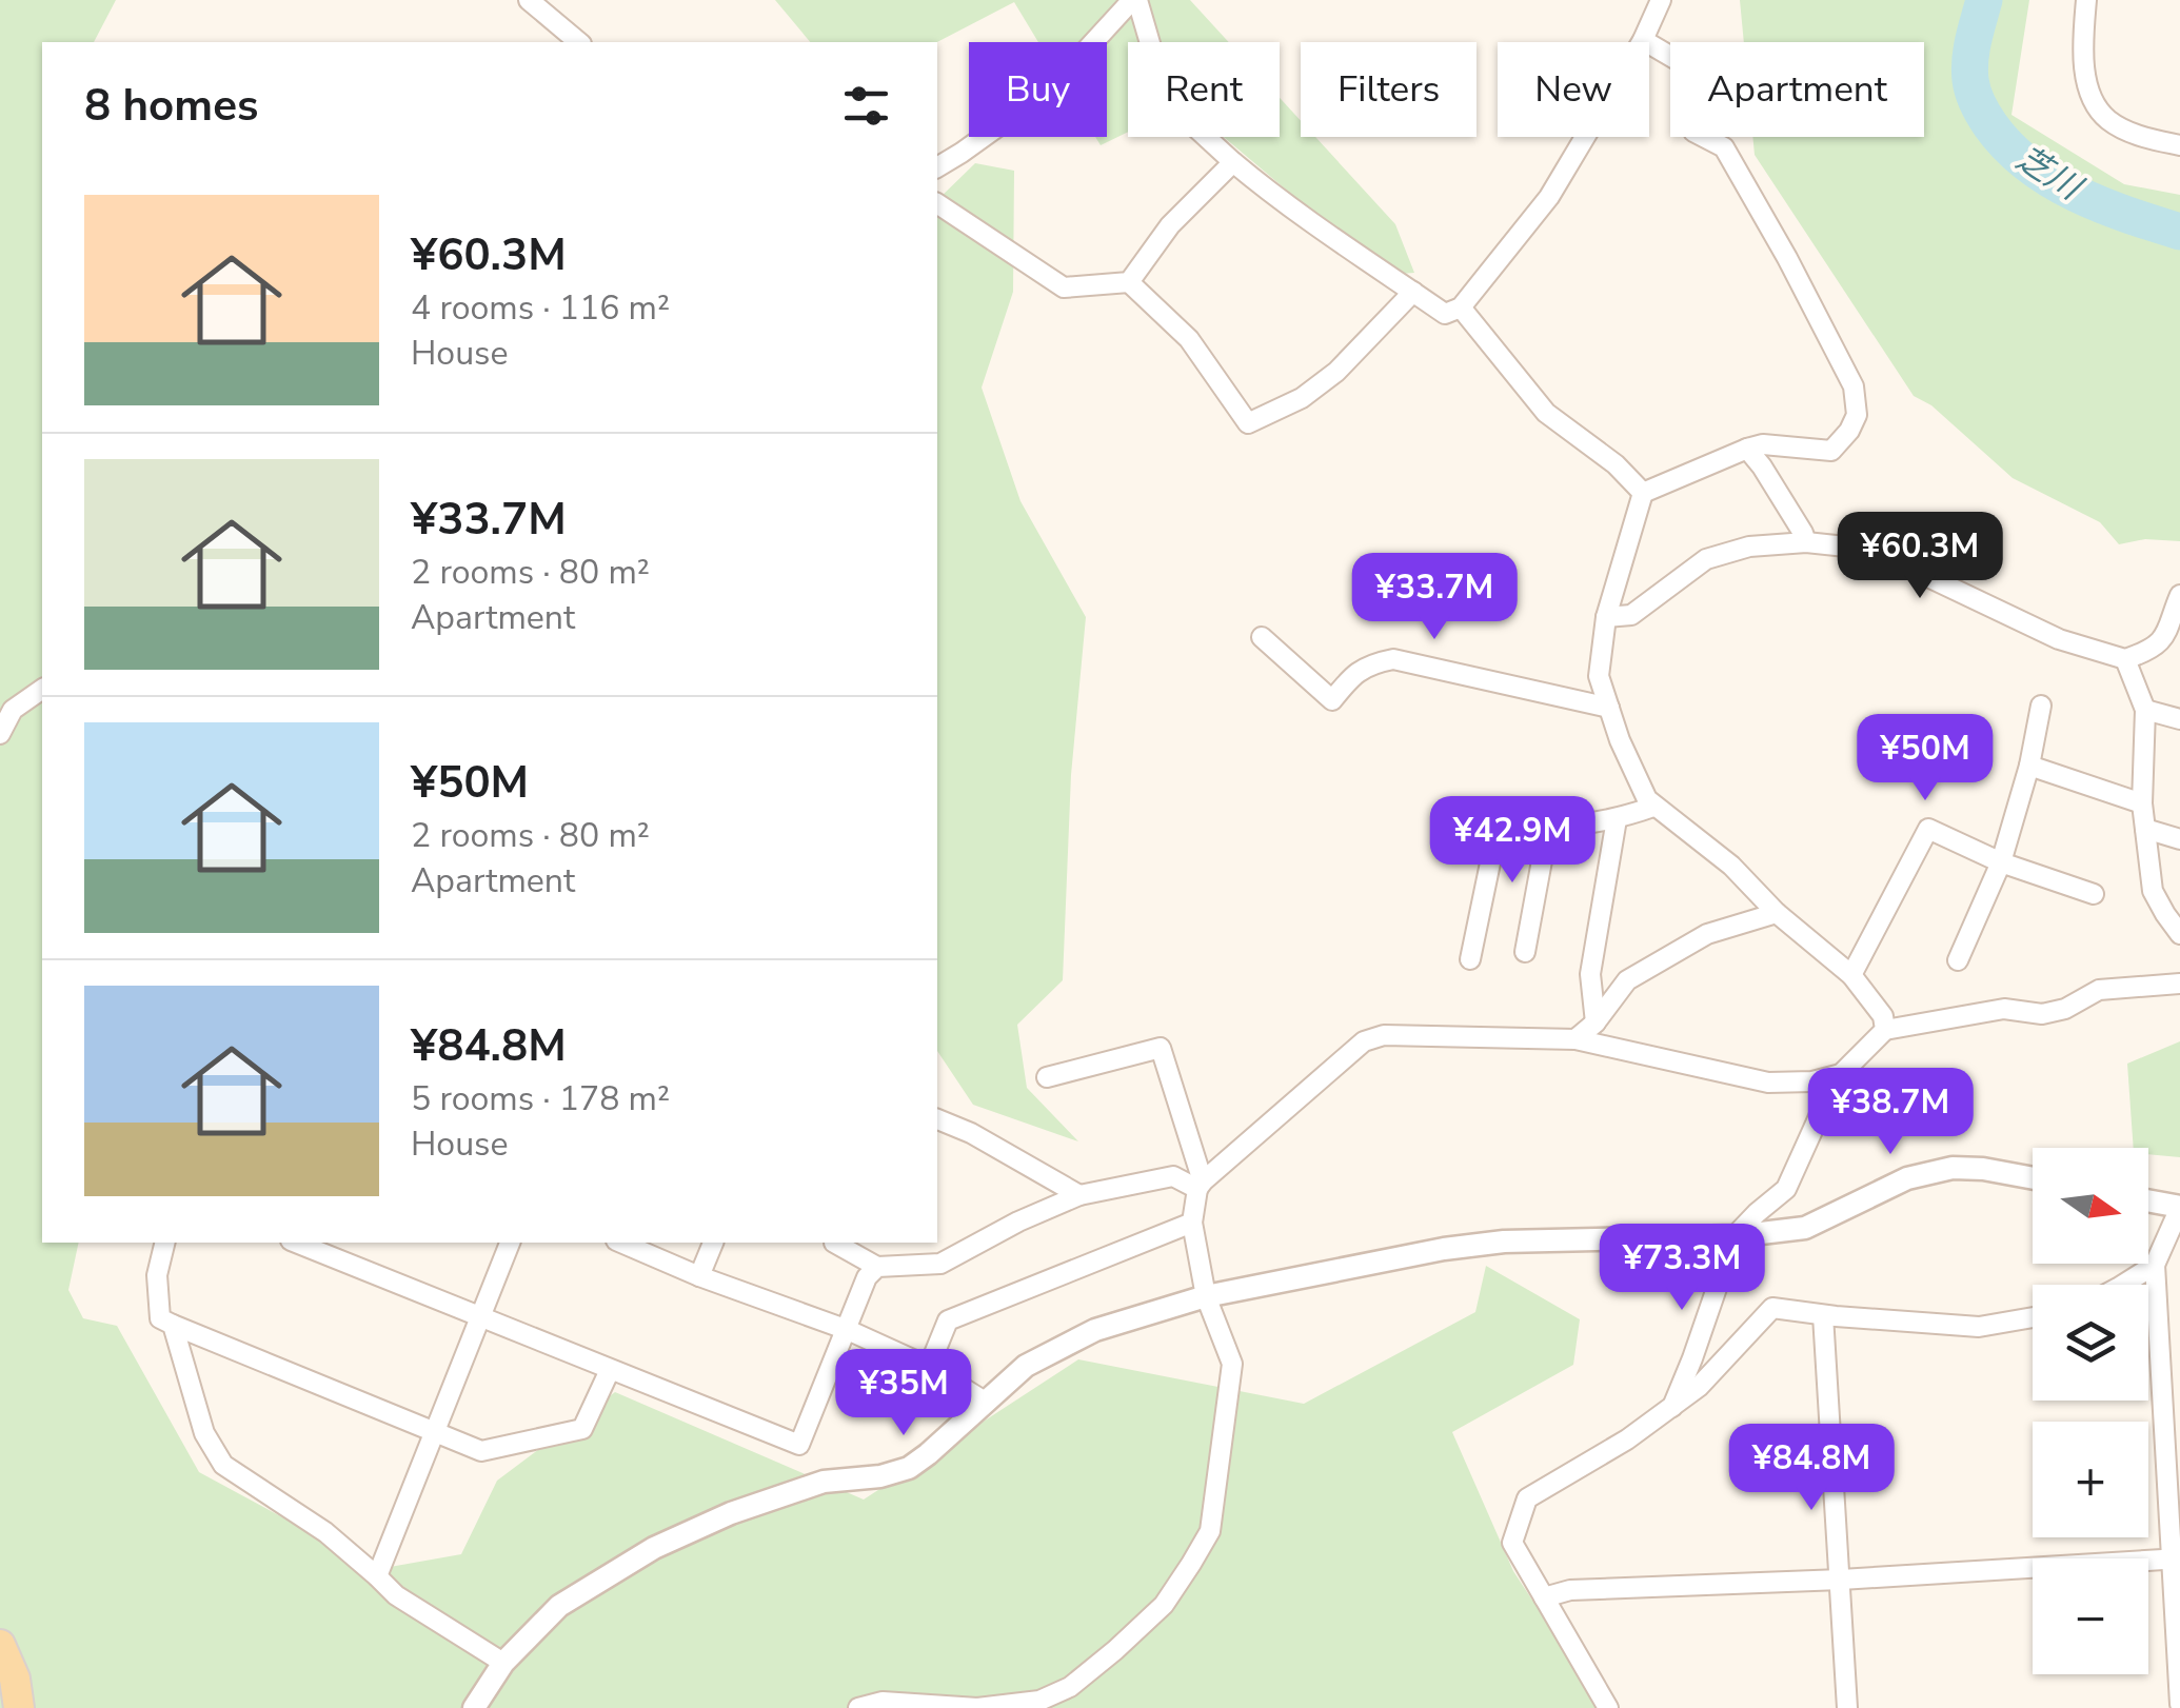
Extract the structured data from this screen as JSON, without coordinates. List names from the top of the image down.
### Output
{
  "water": ["芝川"],
  "north": "right",
  "page": {
    "chip": [
      "Buy",
      "Rent",
      "Filters",
      "New",
      "Apartment"
    ],
    "heading": "8 homes",
    "list": [
      {
        "name": "¥60.3M",
        "note": "4 rooms · 116 m² · House"
      },
      {
        "name": "¥33.7M",
        "note": "2 rooms · 80 m² · Apartment"
      },
      {
        "name": "¥50M",
        "note": "2 rooms · 80 m² · Apartment"
      },
      {
        "name": "¥84.8M",
        "note": "5 rooms · 178 m² · House"
      }
    ],
    "price": [
      "¥60.3M",
      "¥33.7M",
      "¥50M",
      "¥42.9M",
      "¥38.7M",
      "¥73.3M",
      "¥35M",
      "¥84.8M"
    ],
    "map_buttons": ["+", "−"]
  }
}
